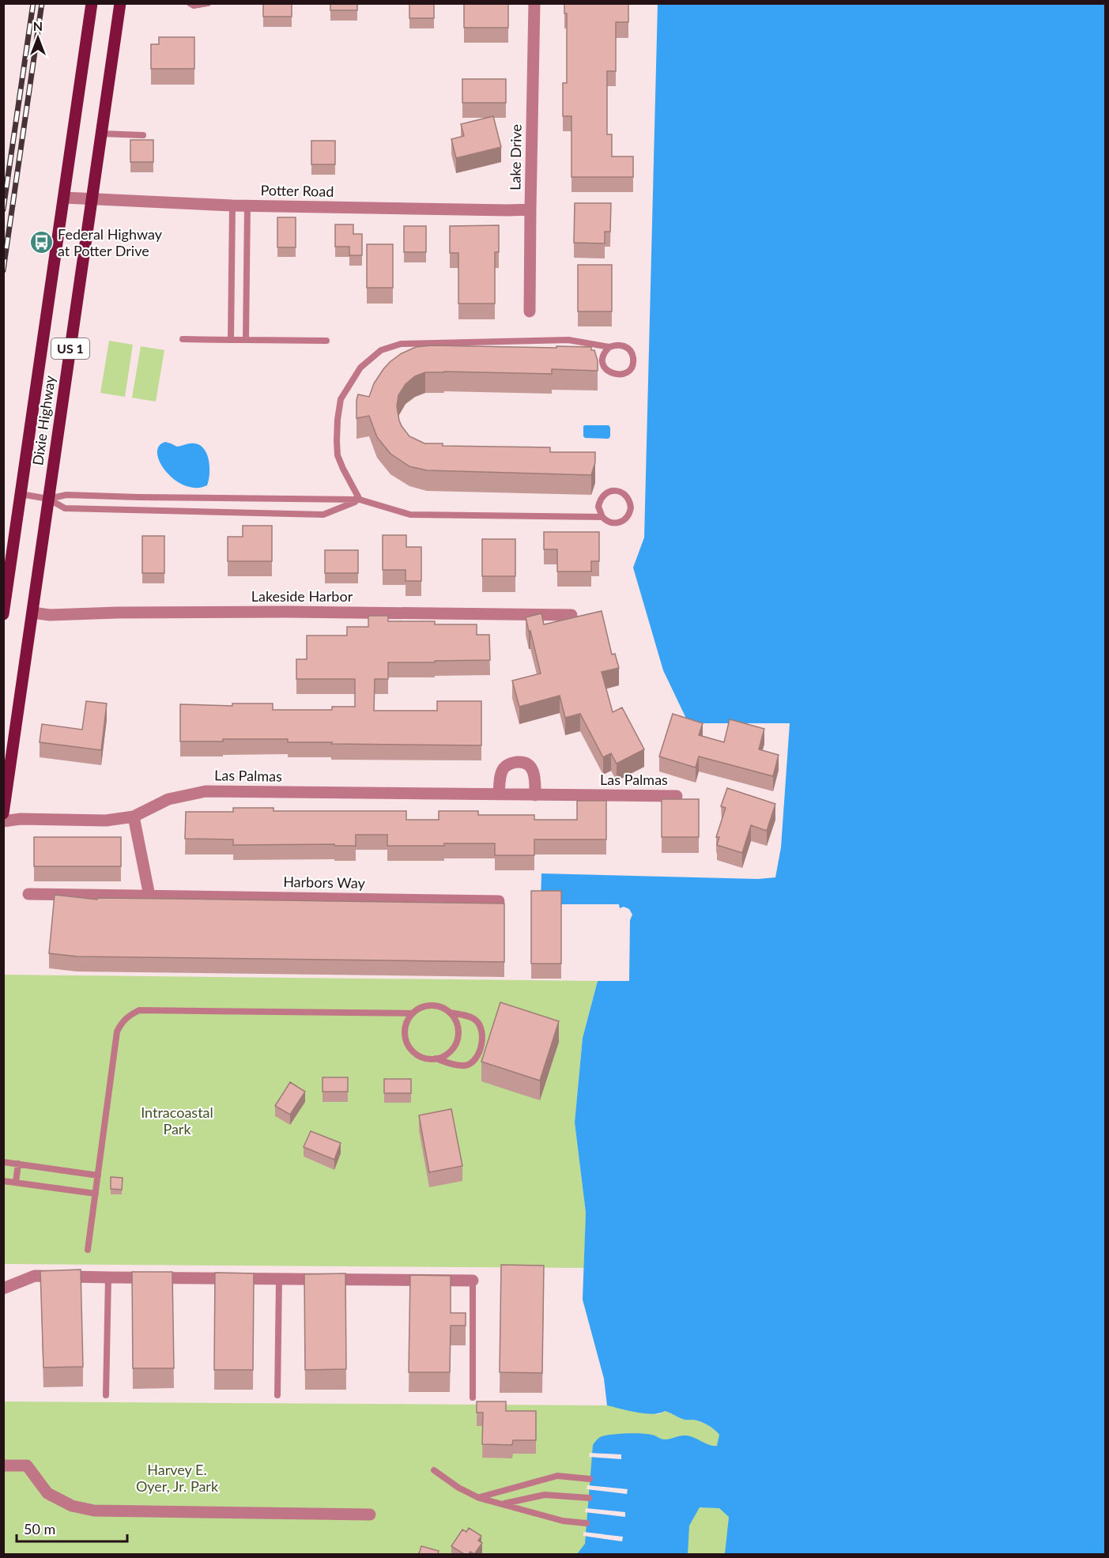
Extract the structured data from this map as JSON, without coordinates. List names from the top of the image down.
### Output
{
  "streets": {
    "main road": ["US 1", "Dixie Highway"],
    "street": [
      "Lake Drive",
      "Potter Road",
      "Lakeside Harbor",
      "Las Palmas",
      "Harbors Way"
    ]
  },
  "crossings": [
    ["Lake Drive", "Potter Road"],
    ["Potter Road", "Dixie Highway"],
    ["Dixie Highway", "Lakeside Harbor"]
  ],
  "parks": ["Intracoastal Park", "Harvey E. Oyer, Jr. Park"],
  "places": {
    "bus stop": ["Federal Highway at Potter Drive"]
  },
  "scale_bar": "50 m",
  "north": "top"
}
